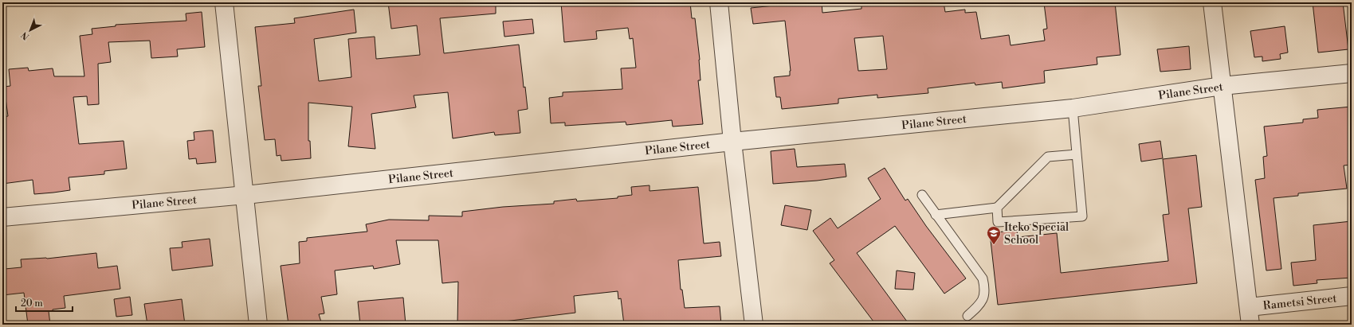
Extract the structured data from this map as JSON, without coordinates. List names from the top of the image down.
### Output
{
  "streets": {
    "street": ["Pilane Street", "Rametsi Street"]
  },
  "places": {
    "school or university": ["Iteko Special School"]
  },
  "scale_bar": "20 m",
  "north": "bottom left"
}
